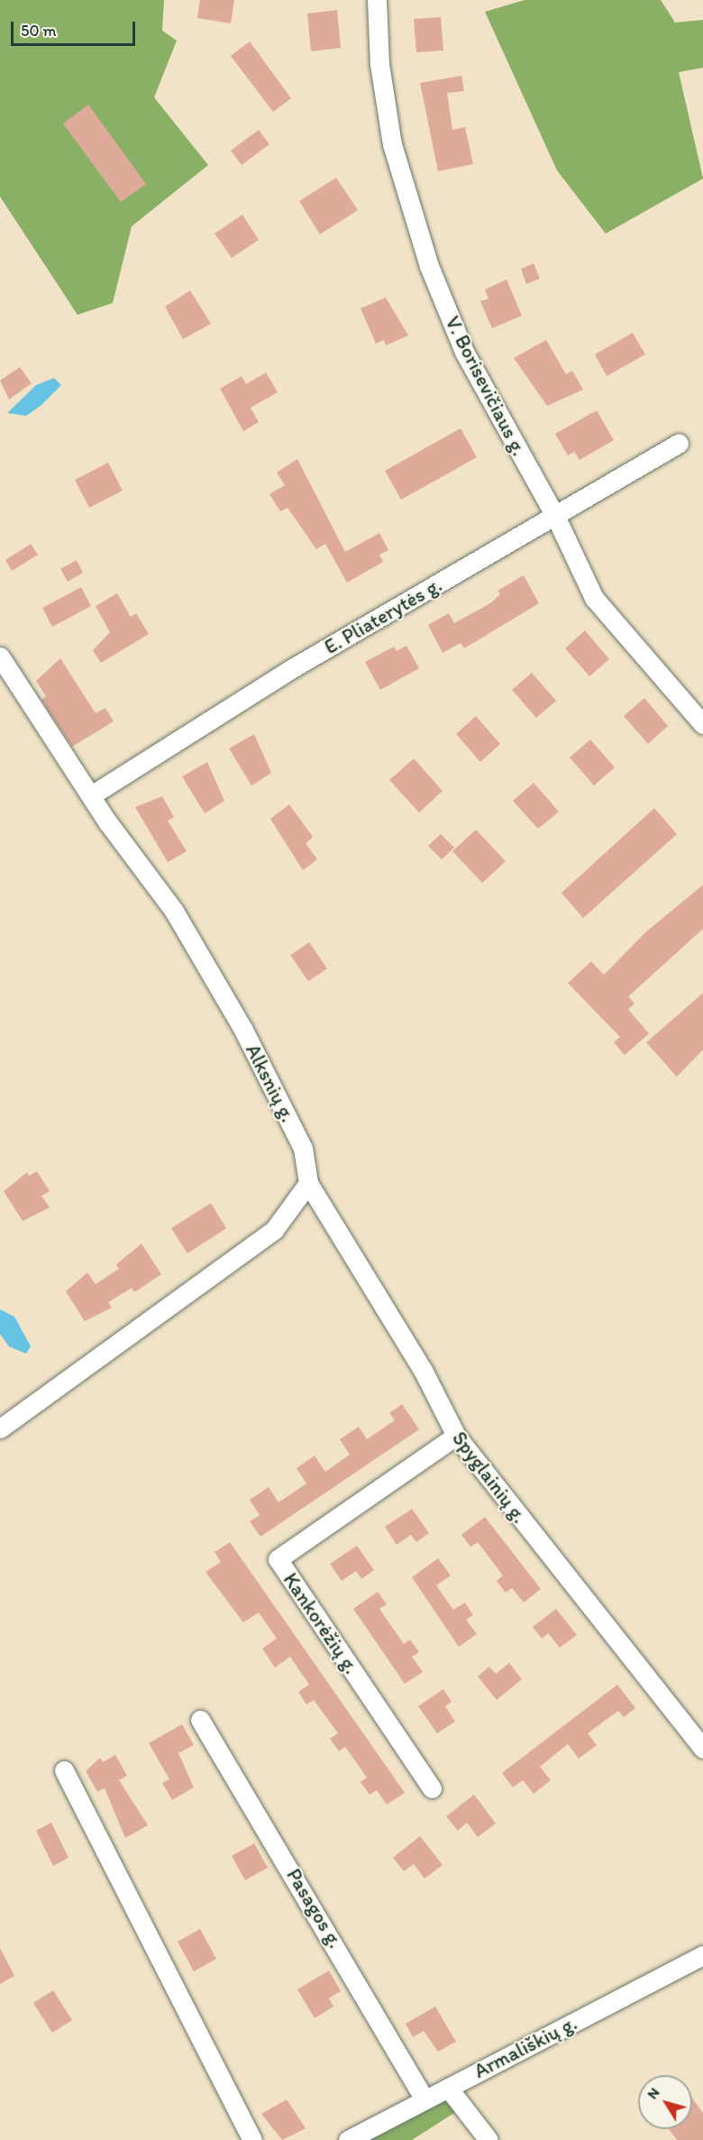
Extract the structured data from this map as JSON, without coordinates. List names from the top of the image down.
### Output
{
  "streets": {
    "street": [
      "V. Borisevičiaus g.",
      "E. Pliaterytės g.",
      "Alksnių g.",
      "Spyglainių g.",
      "Kankorėžių g.",
      "Pasagos g.",
      "Armališkių g."
    ]
  },
  "crossings": [
    ["V. Borisevičiaus g.", "E. Pliaterytės g."],
    ["E. Pliaterytės g.", "Alksnių g."],
    ["Alksnių g.", "Spyglainių g."],
    ["Spyglainių g.", "Kankorėžių g."],
    ["Pasagos g.", "Armališkių g."]
  ],
  "scale_bar": "50 m",
  "north": "top left"
}
